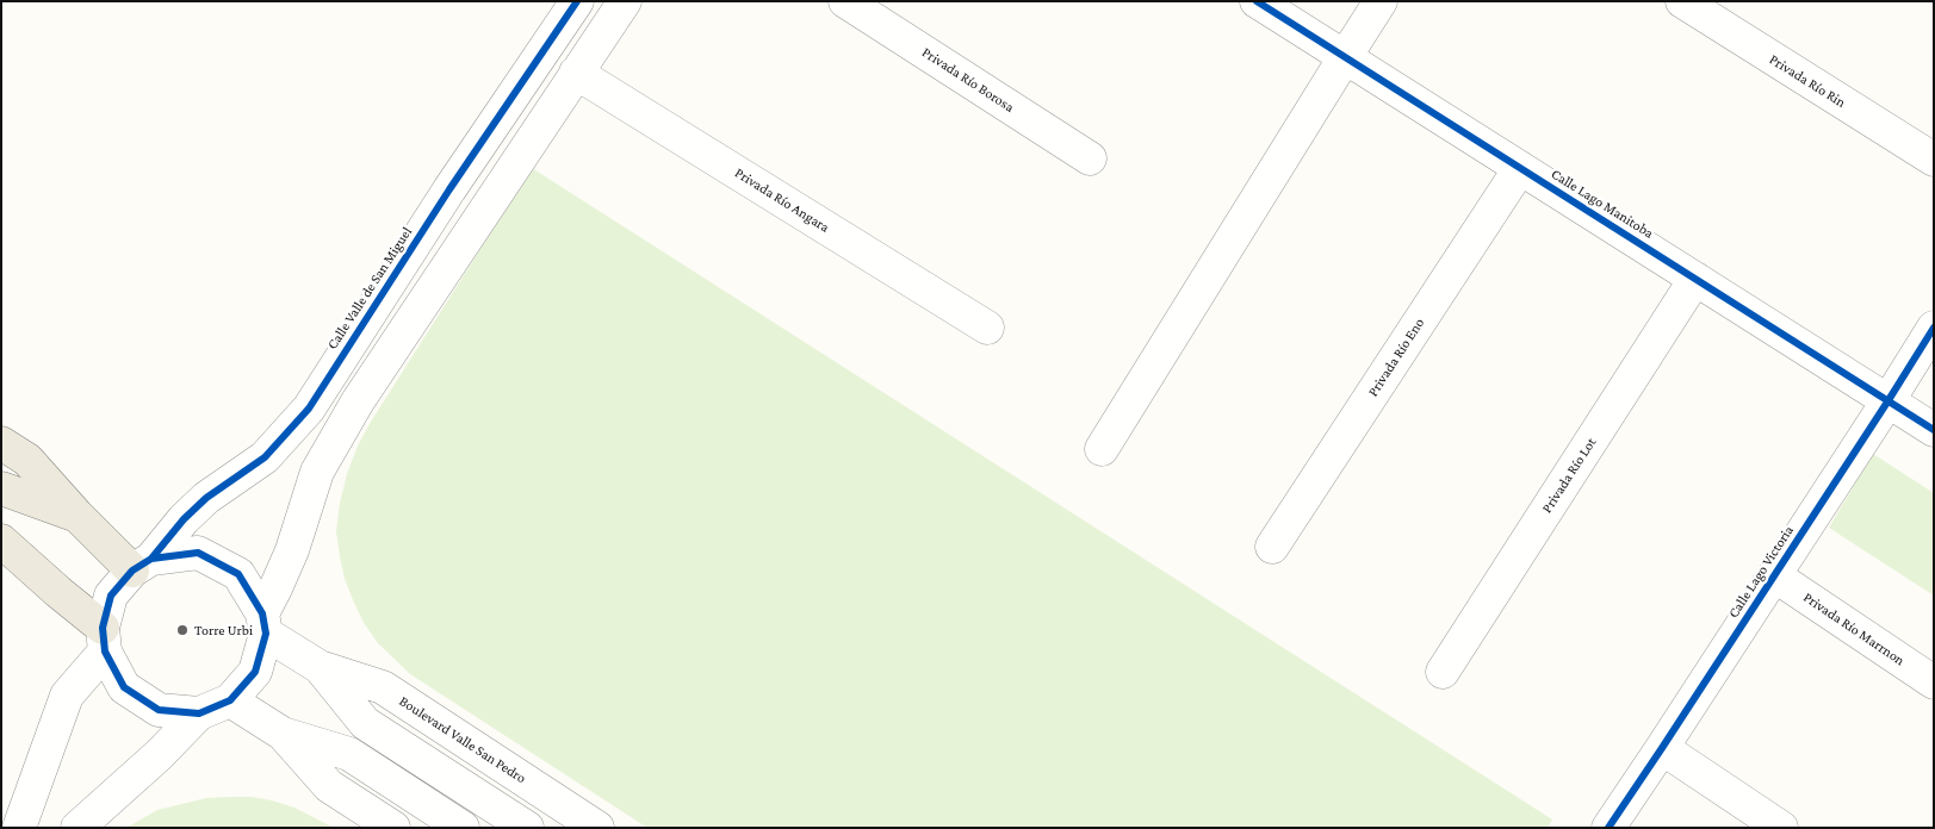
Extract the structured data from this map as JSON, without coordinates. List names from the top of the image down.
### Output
{
  "streets": {
    "street": [
      "Privada Río Borosa",
      "Privada Río Rin",
      "Privada Río Angara",
      "Calle Lago Manitoba",
      "Calle Valle de San Miguel",
      "Privada Río Eno",
      "Privada Río Lot",
      "Calle Lago Victoria",
      "Privada Río Marrnon",
      "Boulevard Valle San Pedro"
    ]
  },
  "crossings": [
    ["Calle Lago Manitoba", "Privada Río Eno"],
    ["Calle Lago Manitoba", "Privada Río Lot"],
    ["Calle Lago Manitoba", "Calle Lago Victoria"],
    ["Calle Valle de San Miguel", "Boulevard Valle San Pedro"],
    ["Calle Lago Victoria", "Privada Río Marrnon"]
  ],
  "places": ["Torre Urbi"]
}
